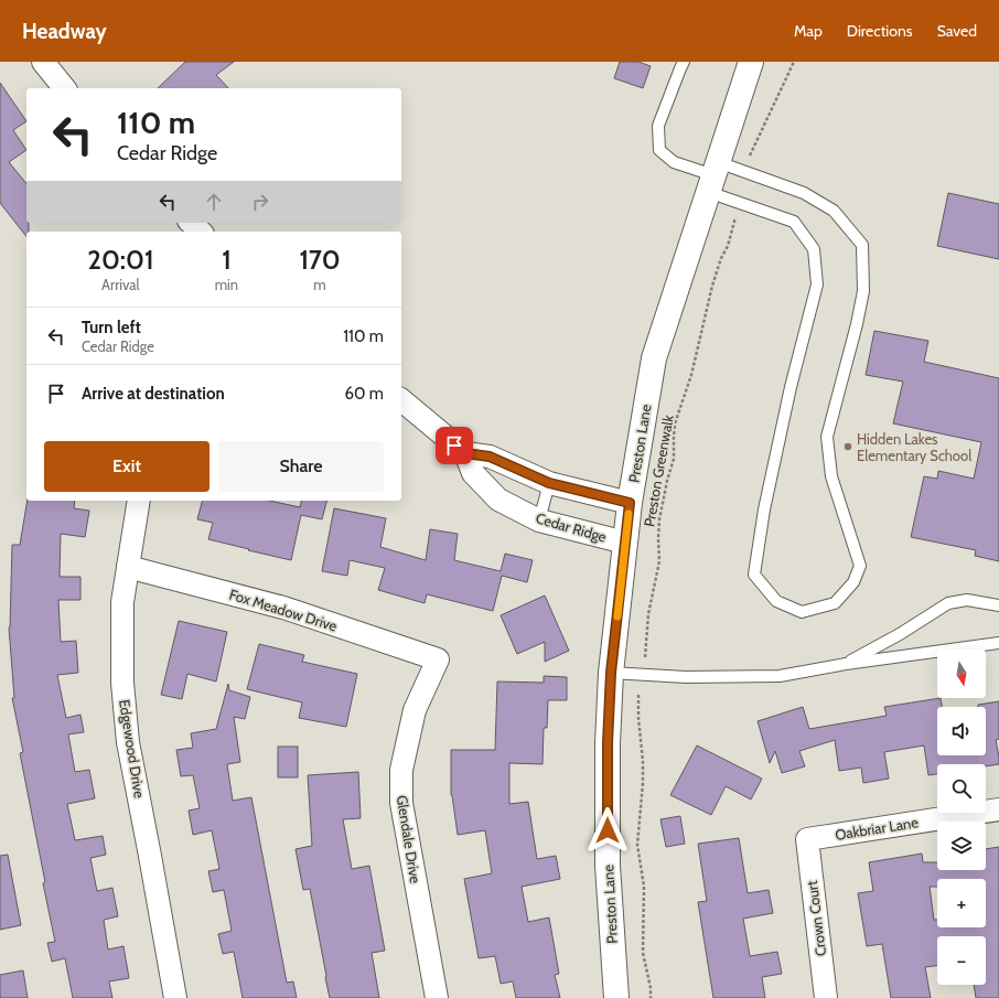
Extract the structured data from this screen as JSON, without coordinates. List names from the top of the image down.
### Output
{
  "streets": {
    "street": [
      "Preston Lane",
      "Cedar Ridge",
      "Fox Meadow Drive",
      "Edgewood Drive",
      "Oakbriar Lane",
      "Glendale Drive",
      "Crown Court"
    ],
    "path": ["Preston Greenwalk"]
  },
  "crossings": [
    ["Preston Lane", "Cedar Ridge"],
    ["Fox Meadow Drive", "Edgewood Drive"],
    ["Fox Meadow Drive", "Glendale Drive"],
    ["Oakbriar Lane", "Crown Court"]
  ],
  "places": ["Hidden Lakes Elementary School"],
  "north": "bottom",
  "page": {
    "header": "Headway",
    "nav": ["Map", "Directions", "Saved"],
    "turn": ["110 m", "Cedar Ridge"],
    "eta": [
      "20:01",
      "Arrival",
      "1",
      "min",
      "170",
      "m"
    ],
    "list": [
      {
        "name": "Turn left",
        "note": "Cedar Ridge",
        "value": "110 m"
      },
      {
        "name": "Arrive at destination",
        "value": "60 m"
      }
    ],
    "buttons": ["Exit", "Share"],
    "map_buttons": ["+", "−"]
  }
}
